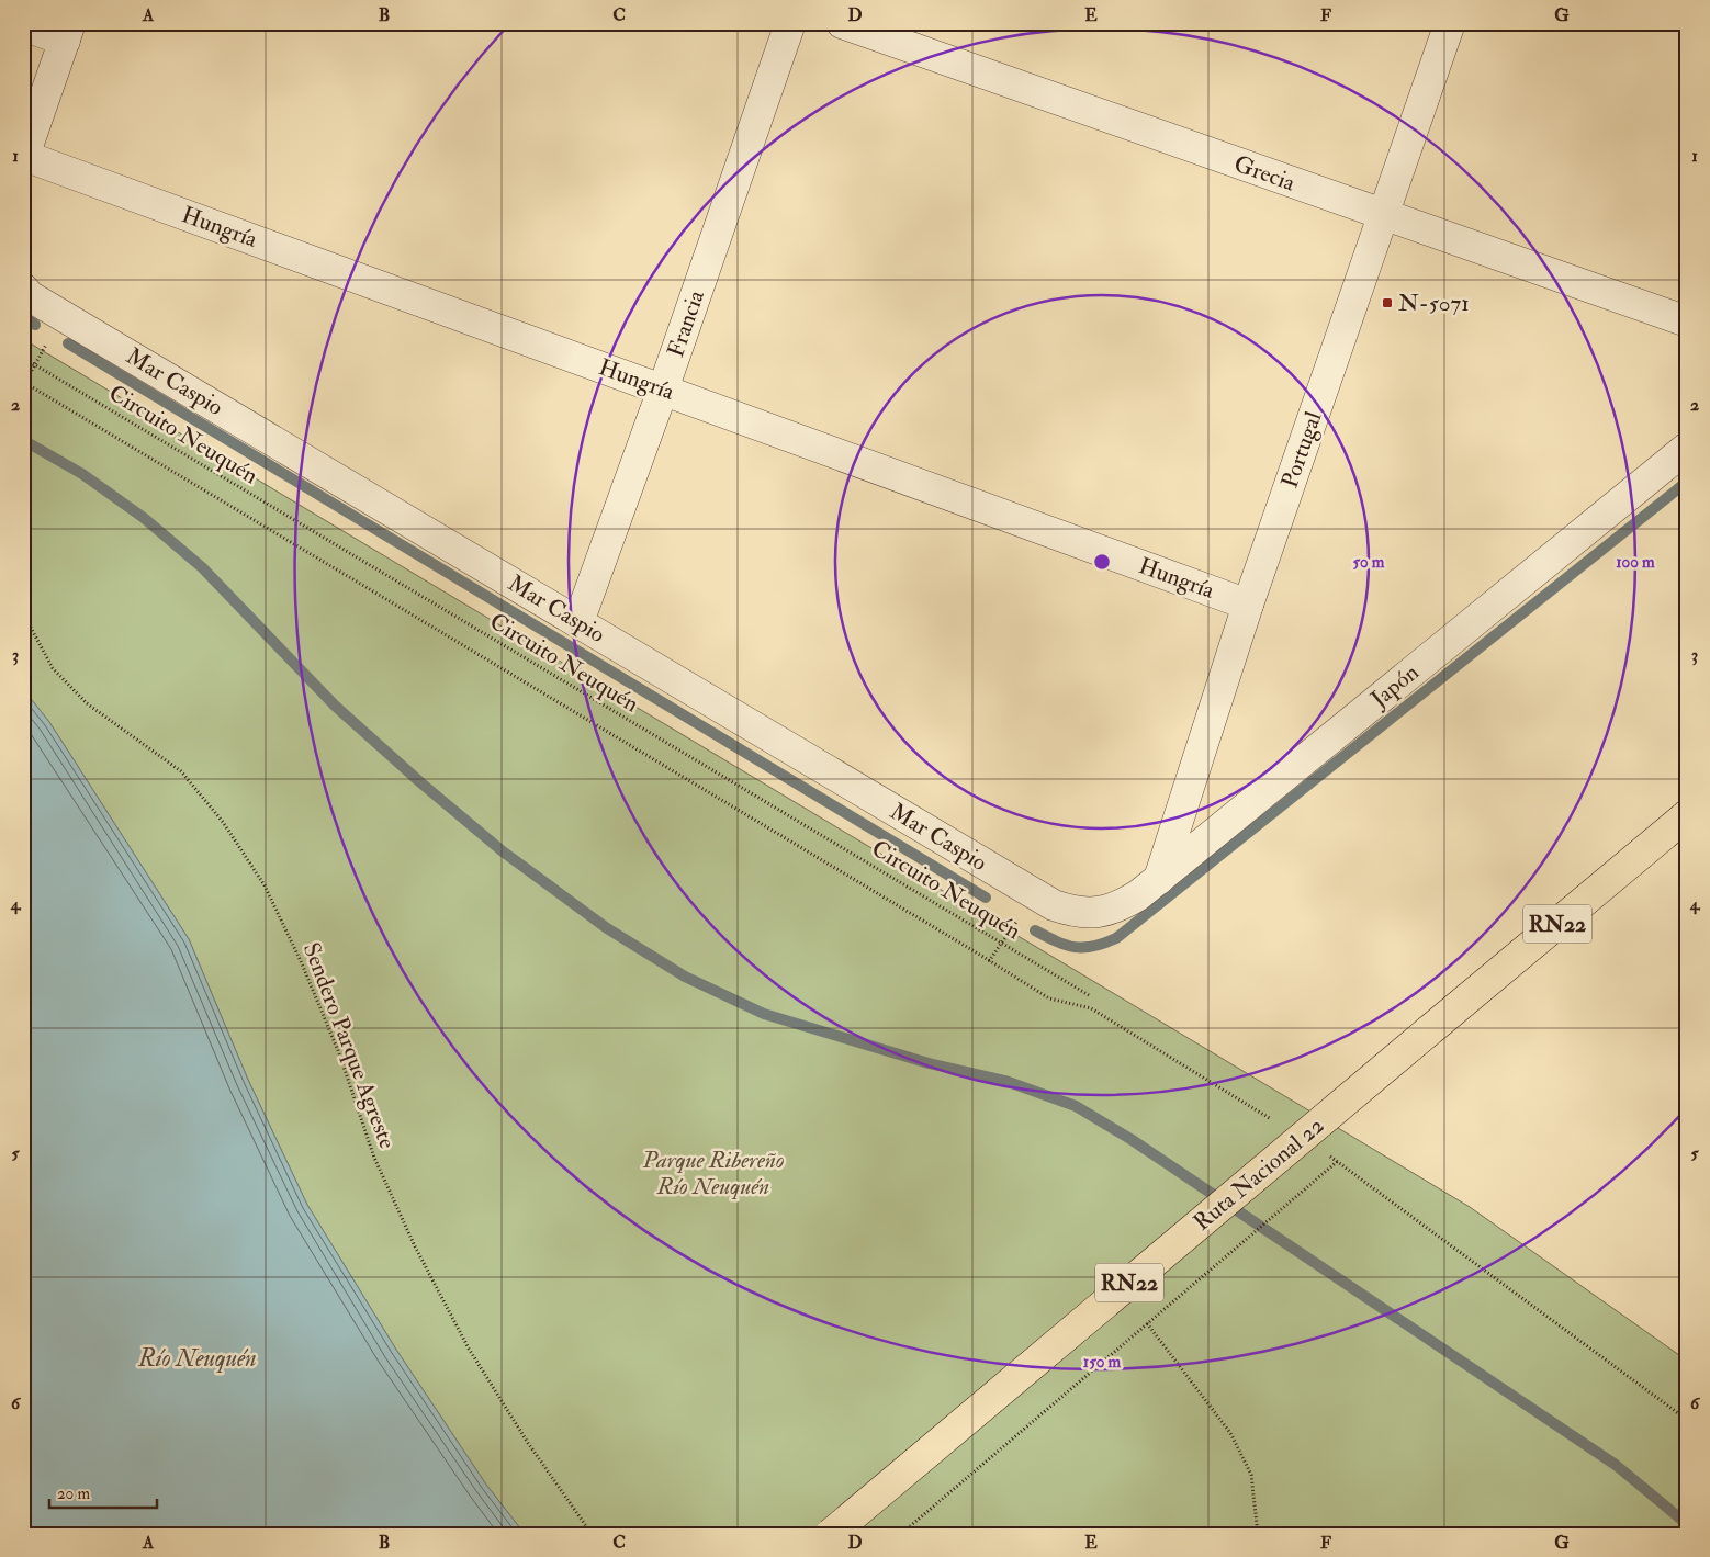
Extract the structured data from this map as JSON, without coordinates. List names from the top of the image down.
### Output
{
  "streets": {
    "highway": ["RN22", "Ruta Nacional 22"],
    "street": [
      "Grecia",
      "Hungría",
      "Francia",
      "Mar Caspio",
      "Portugal",
      "Japón"
    ],
    "path": ["Circuito Neuquén", "Sendero Parque Agreste"]
  },
  "crossings": [
    ["Grecia", "Portugal"],
    ["Hungría", "Francia"],
    ["Hungría", "Portugal"],
    ["Francia", "Mar Caspio"],
    ["Mar Caspio", "Japón"],
    ["Portugal", "Japón"]
  ],
  "water": ["Río Neuquén"],
  "parks": ["Parque Ribereño Río Neuquén"],
  "places": {
    "transit": ["N-5071"]
  },
  "scale_bar": "20 m",
  "grid": {
    "columns": [
      "A",
      "B",
      "C",
      "D",
      "E",
      "F",
      "G"
    ],
    "rows": [
      "1",
      "2",
      "3",
      "4",
      "5",
      "6"
    ]
  },
  "rings": ["50 m", "100 m", "150 m"]
}
